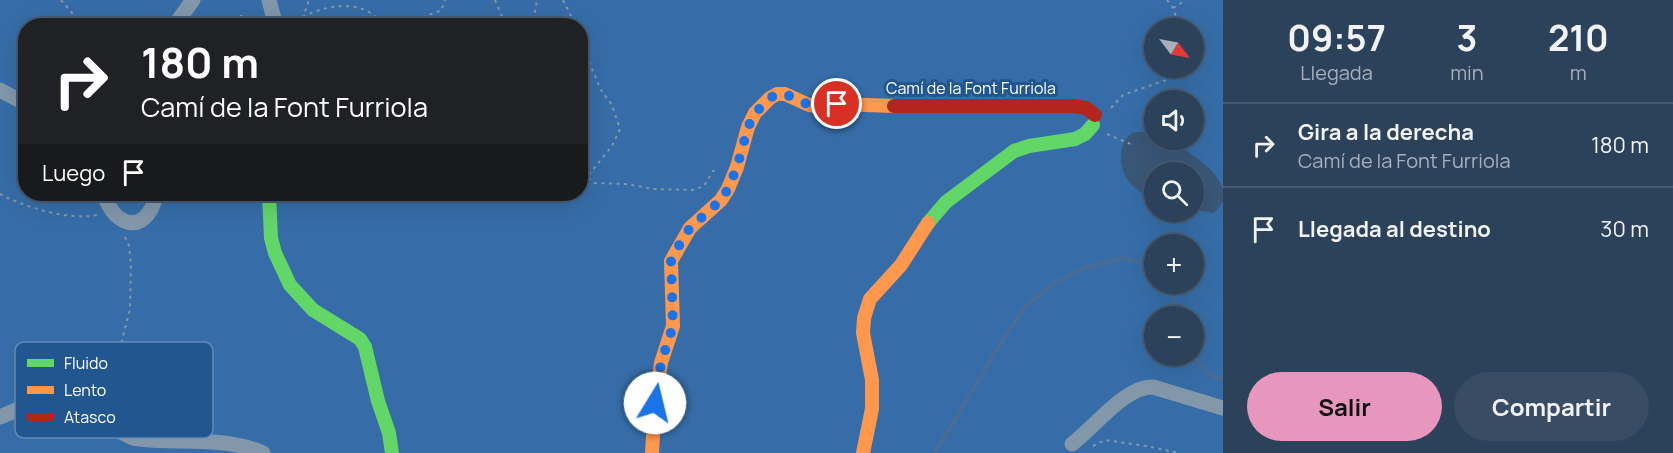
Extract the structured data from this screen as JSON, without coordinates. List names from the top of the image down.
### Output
{
  "streets": {
    "street": ["Camí de la Font Furriola"]
  },
  "legend": ["Fluido", "Lento", "Atasco"],
  "north": "bottom right",
  "page": {
    "eta": [
      "09:57",
      "Llegada",
      "3",
      "min",
      "210",
      "m"
    ],
    "map_buttons": ["+", "−"],
    "turn": ["180 m", "Camí de la Font Furriola"],
    "list": [
      {
        "name": "Gira a la derecha",
        "note": "Camí de la Font Furriola",
        "value": "180 m"
      },
      {
        "name": "Llegada al destino",
        "value": "30 m"
      }
    ],
    "then": "Luego",
    "buttons": ["Salir", "Compartir"]
  }
}
